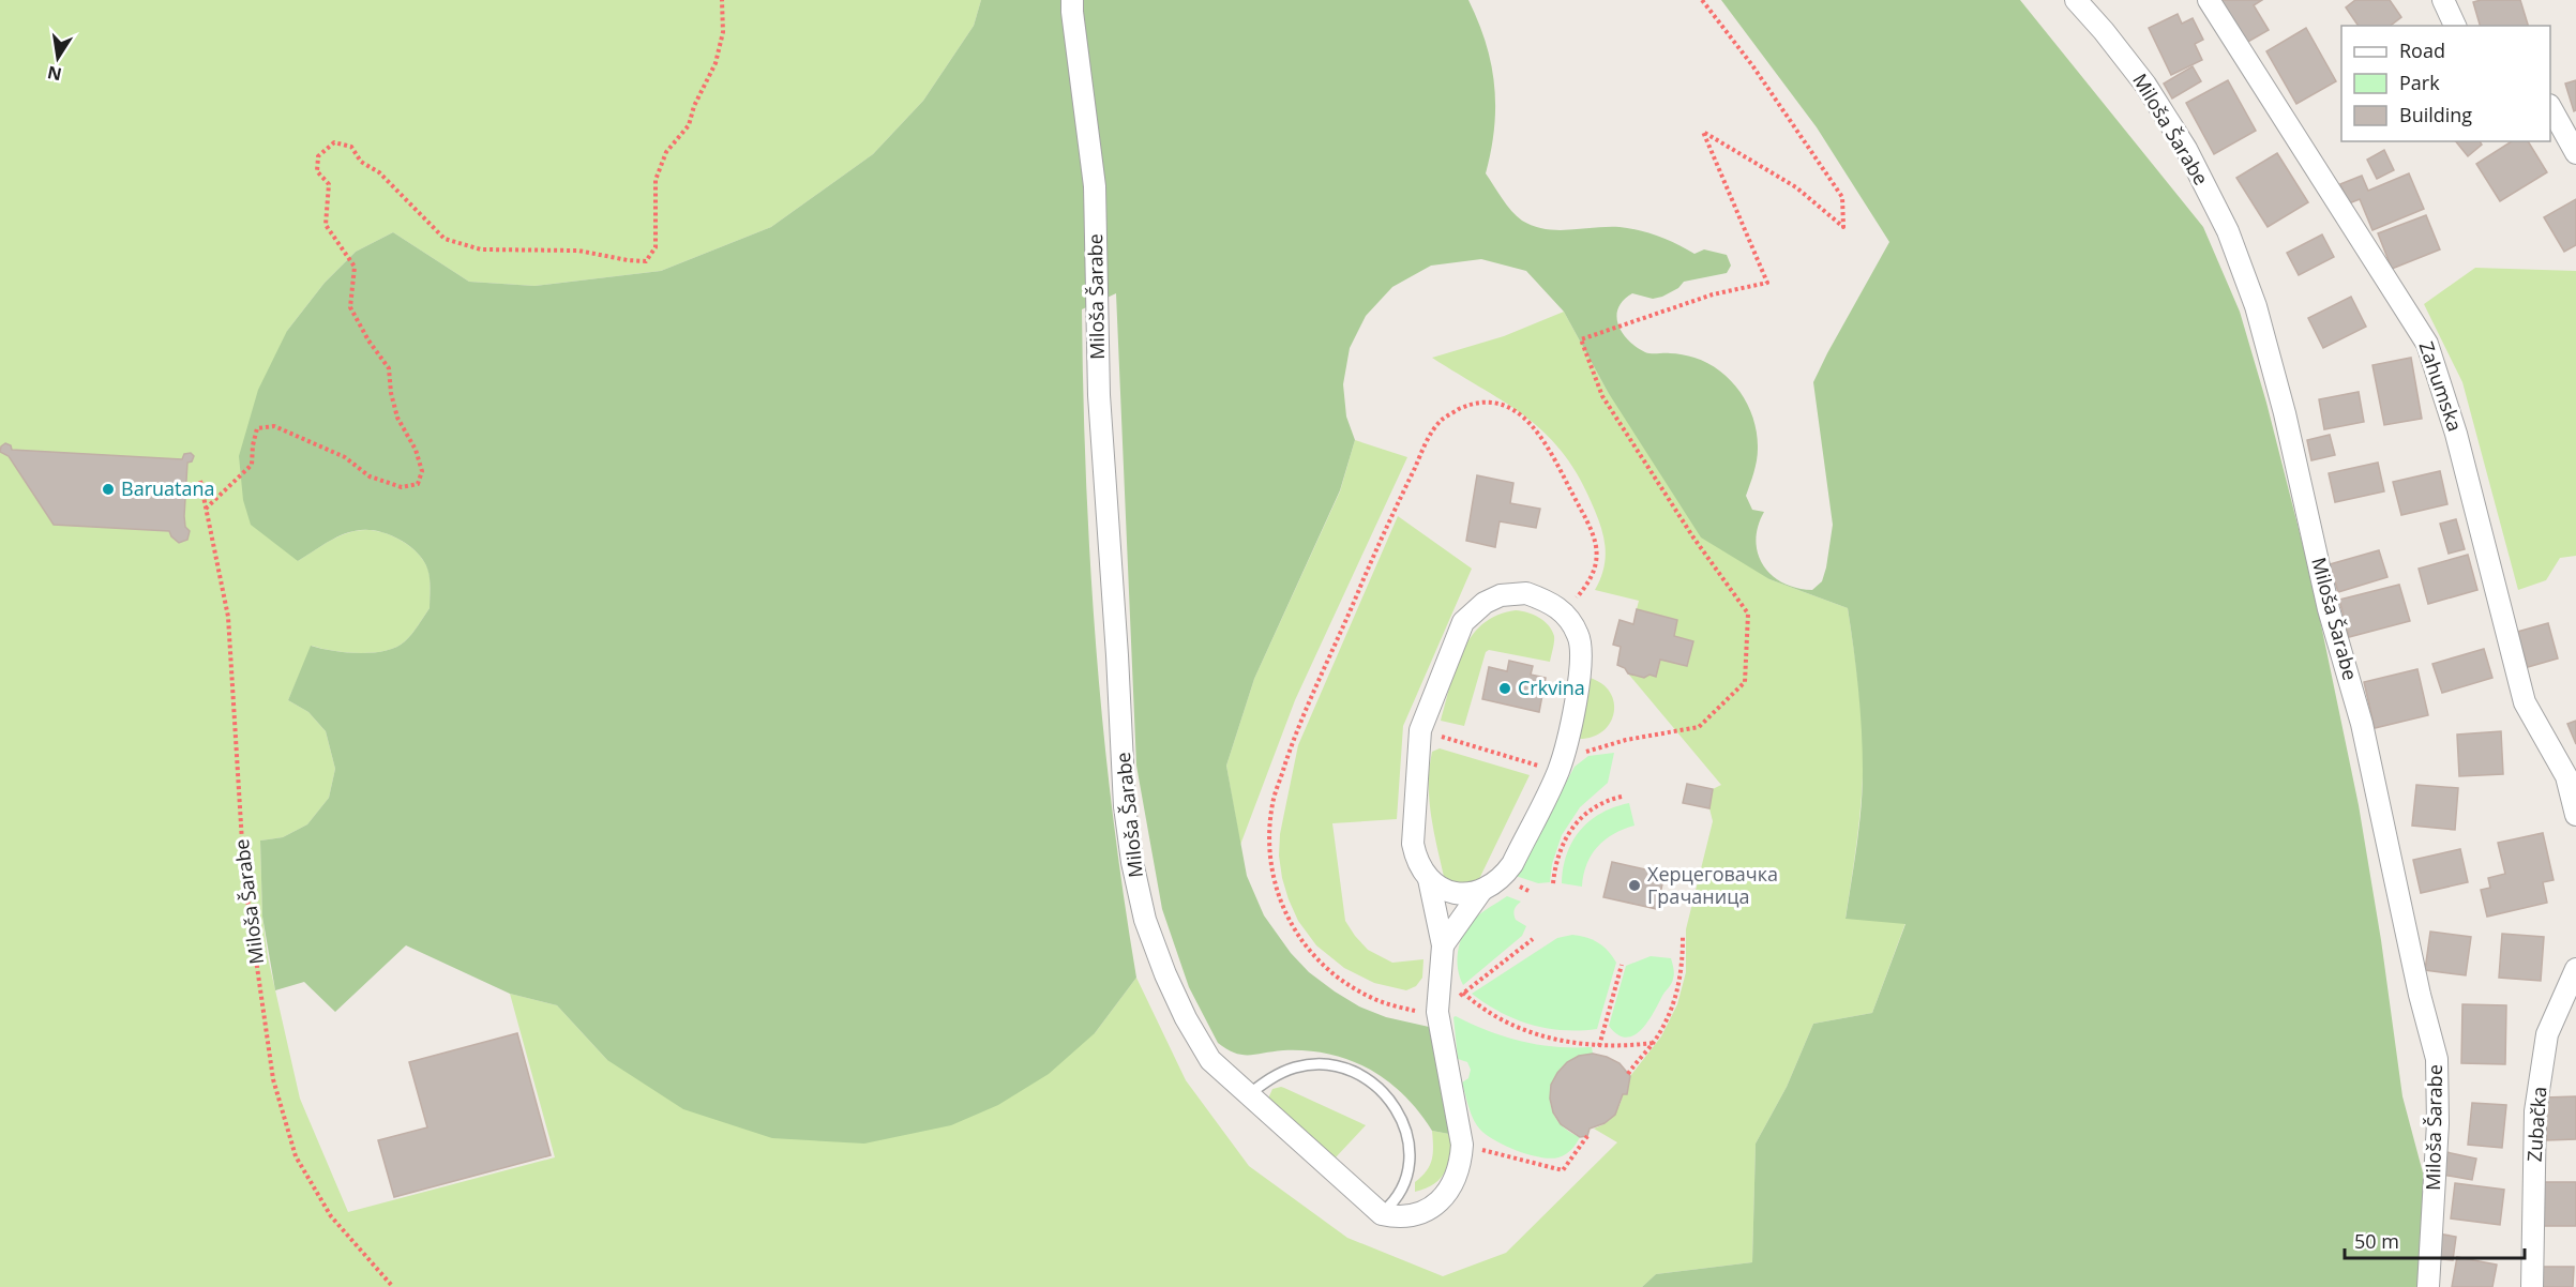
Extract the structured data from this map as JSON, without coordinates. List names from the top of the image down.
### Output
{
  "streets": {
    "street": ["Miloša Šarabe", "Zahumska", "Zubačka"]
  },
  "places": ["Baruatana", "Crkvina", "Херцеговачка Грачаница"],
  "legend": ["Road", "Park", "Building"],
  "scale_bar": "50 m",
  "north": "bottom"
}
